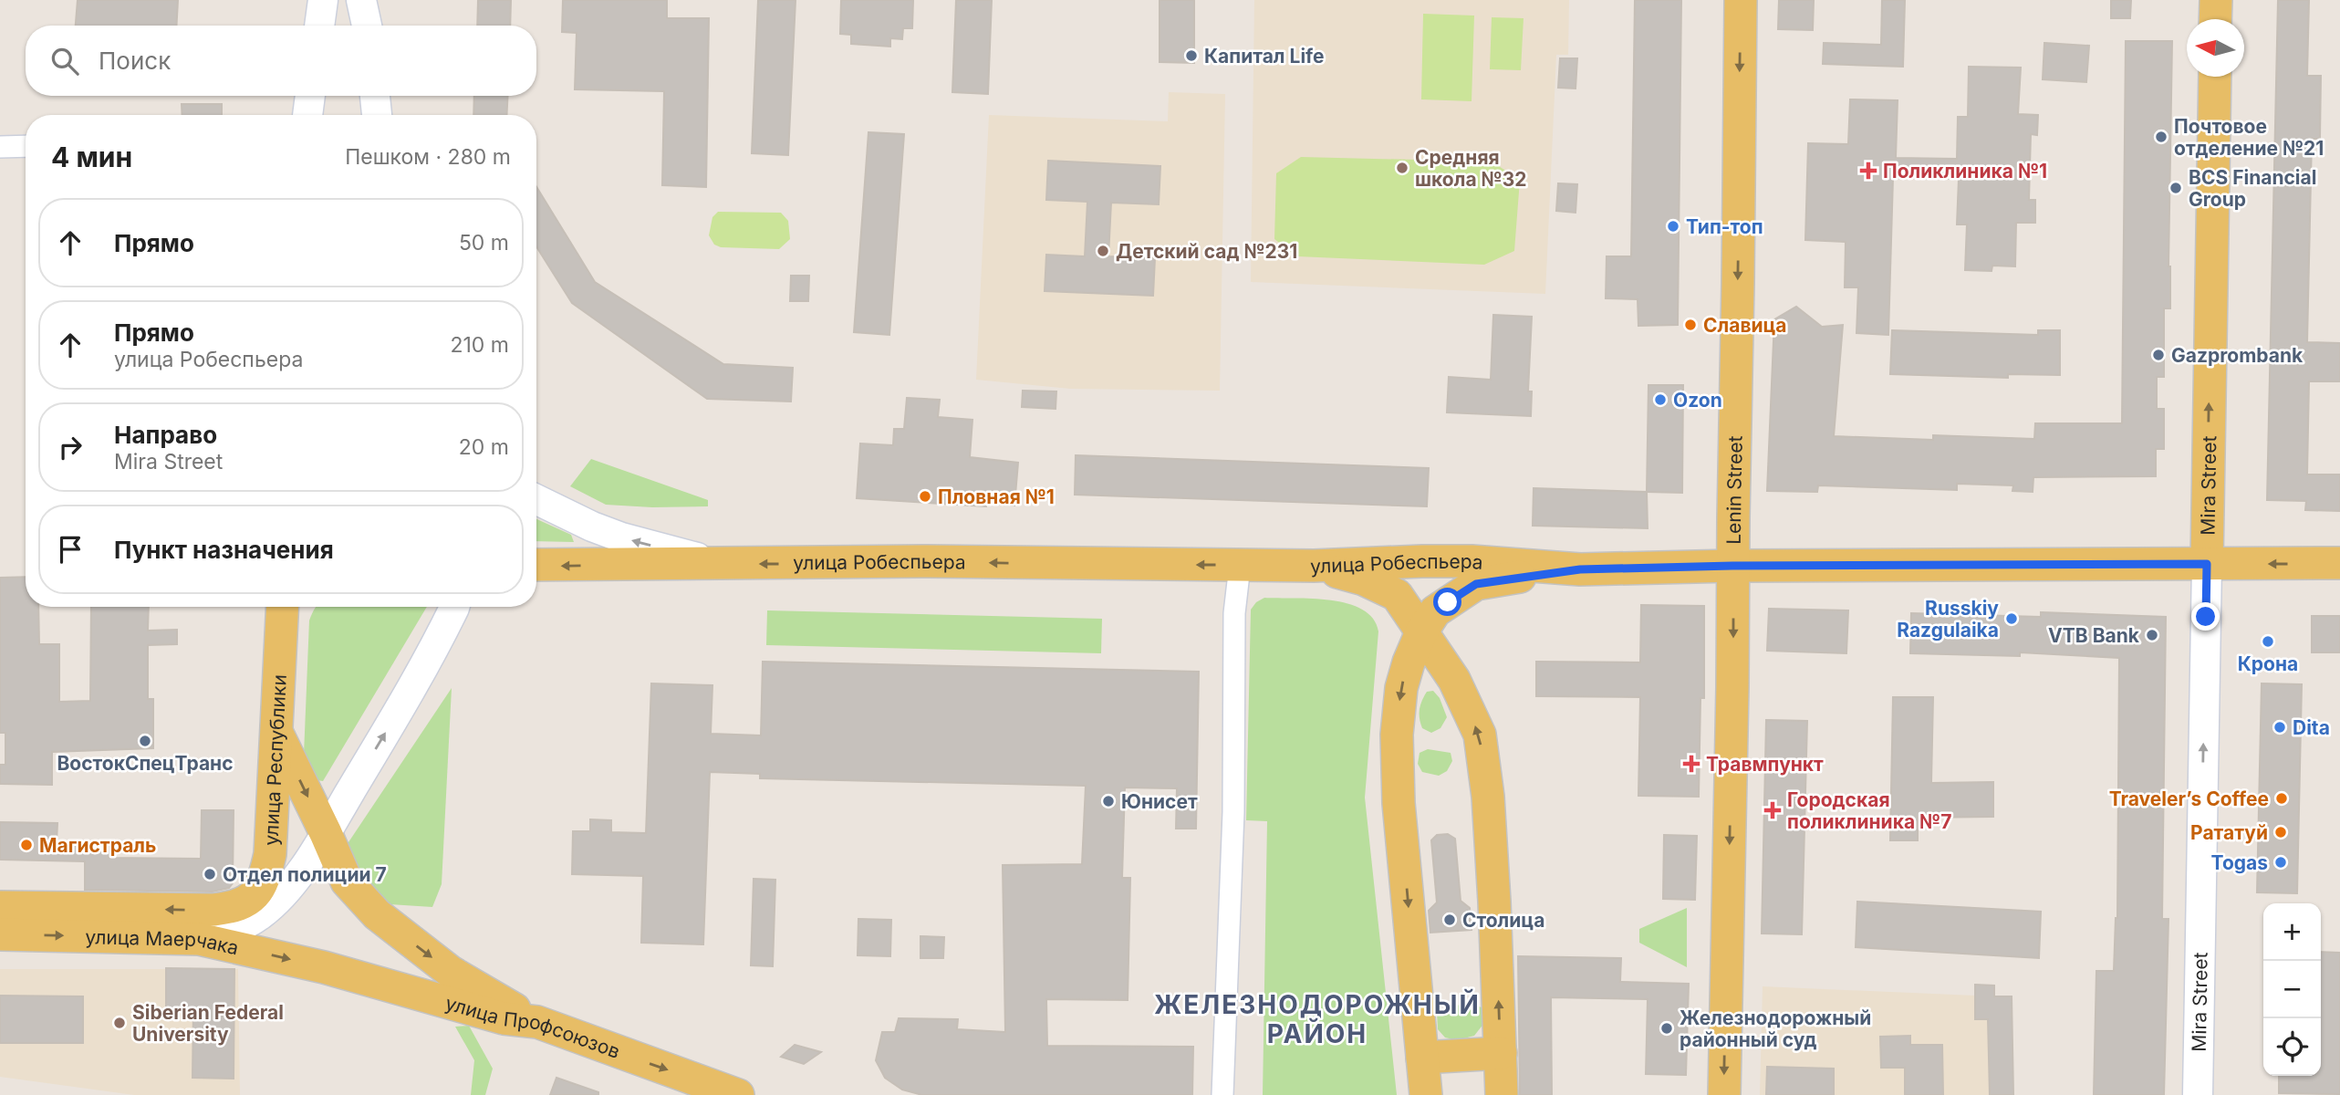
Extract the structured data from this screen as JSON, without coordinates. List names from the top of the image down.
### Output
{
  "streets": {
    "main road": [
      "Mira Street",
      "Lenin Street",
      "улица Робеспьера",
      "улица Республики",
      "улица Маерчака",
      "улица Профсоюзов"
    ]
  },
  "crossings": [
    ["Mira Street", "улица Робеспьера"],
    ["Lenin Street", "улица Робеспьера"],
    ["улица Республики", "улица Маерчака"],
    ["улица Маерчака", "улица Профсоюзов"]
  ],
  "one_way": ["Mira Street", "улица Робеспьера", "улица Профсоюзов"],
  "districts": ["ЖЕЛЕЗНОДОРОЖНЫЙ РАЙОН"],
  "places": {
    "other": [
      "Капитал Life",
      "Почтовое отделение №21",
      "Средняя школа №32",
      "BCS Financial Group",
      "Тип-топ",
      "Детский сад №231",
      "Славица",
      "Gazprombank",
      "Ozon",
      "Пловная №1",
      "Russkiy Razgulaika",
      "VTB Bank",
      "Крона",
      "Dita",
      "ВостокСпецТранс",
      "Traveler’s Coffee",
      "Юнисет",
      "Рататуй",
      "Магистраль",
      "Togas",
      "Отдел полиции 7",
      "Столица",
      "Siberian Federal University",
      "Железнодорожный районный суд"
    ],
    "health": ["Поликлиника №1", "Травмпункт", "Городская поликлиника №7"]
  },
  "north": "left",
  "page": {
    "search": "Поиск",
    "heading": ["4 мин", "Пешком · 280 m"],
    "list": [
      ["Прямо", "50 m"],
      ["Прямо", "улица Робеспьера", "210 m"],
      ["Направо", "Mira Street", "20 m"],
      "Пункт назначения"
    ],
    "map_buttons": ["+", "−"]
  }
}
